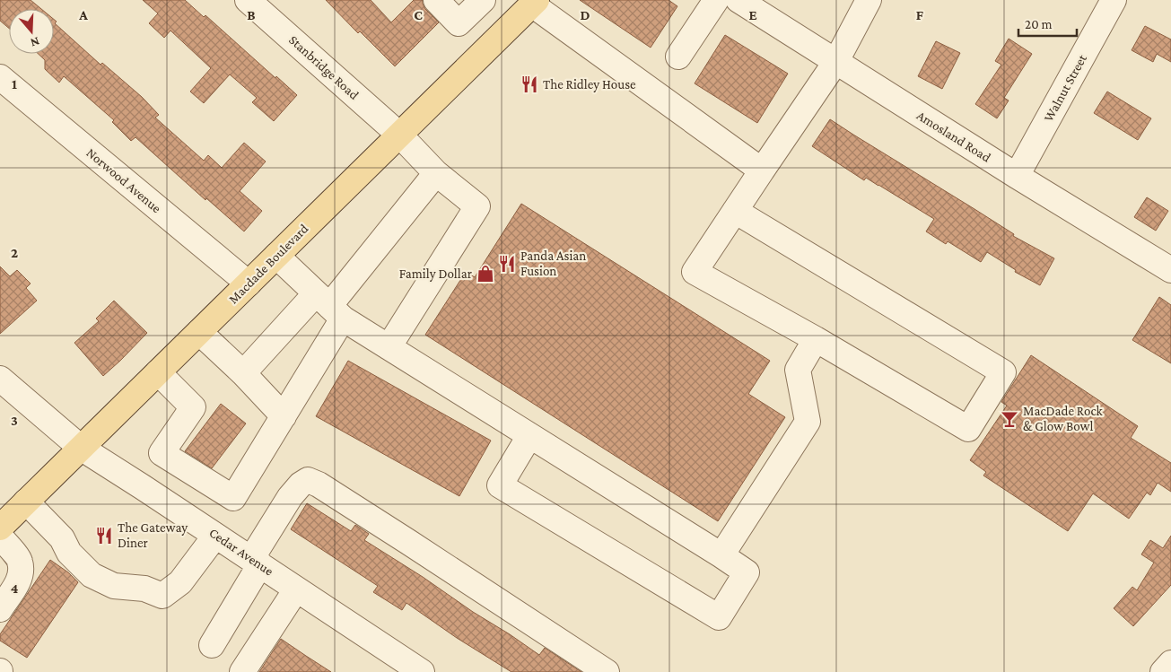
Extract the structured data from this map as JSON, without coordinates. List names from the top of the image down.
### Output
{
  "streets": {
    "main road": ["Macdade Boulevard"],
    "street": [
      "Stanbridge Road",
      "Walnut Street",
      "Amosland Road",
      "Norwood Avenue",
      "Cedar Avenue"
    ]
  },
  "crossings": [
    ["Stanbridge Road", "Macdade Boulevard"],
    ["Walnut Street", "Amosland Road"],
    ["Norwood Avenue", "Macdade Boulevard"],
    ["Macdade Boulevard", "Cedar Avenue"]
  ],
  "places": {
    "restaurant": ["The Ridley House", "Panda Asian Fusion", "The Gateway Diner"],
    "shop": ["Family Dollar"],
    "bar": ["MacDade Rock & Glow Bowl"]
  },
  "scale_bar": "20 m",
  "north": "bottom",
  "grid": {
    "columns": [
      "A",
      "B",
      "C",
      "D",
      "E",
      "F"
    ],
    "rows": [
      "1",
      "2",
      "3",
      "4"
    ]
  }
}
